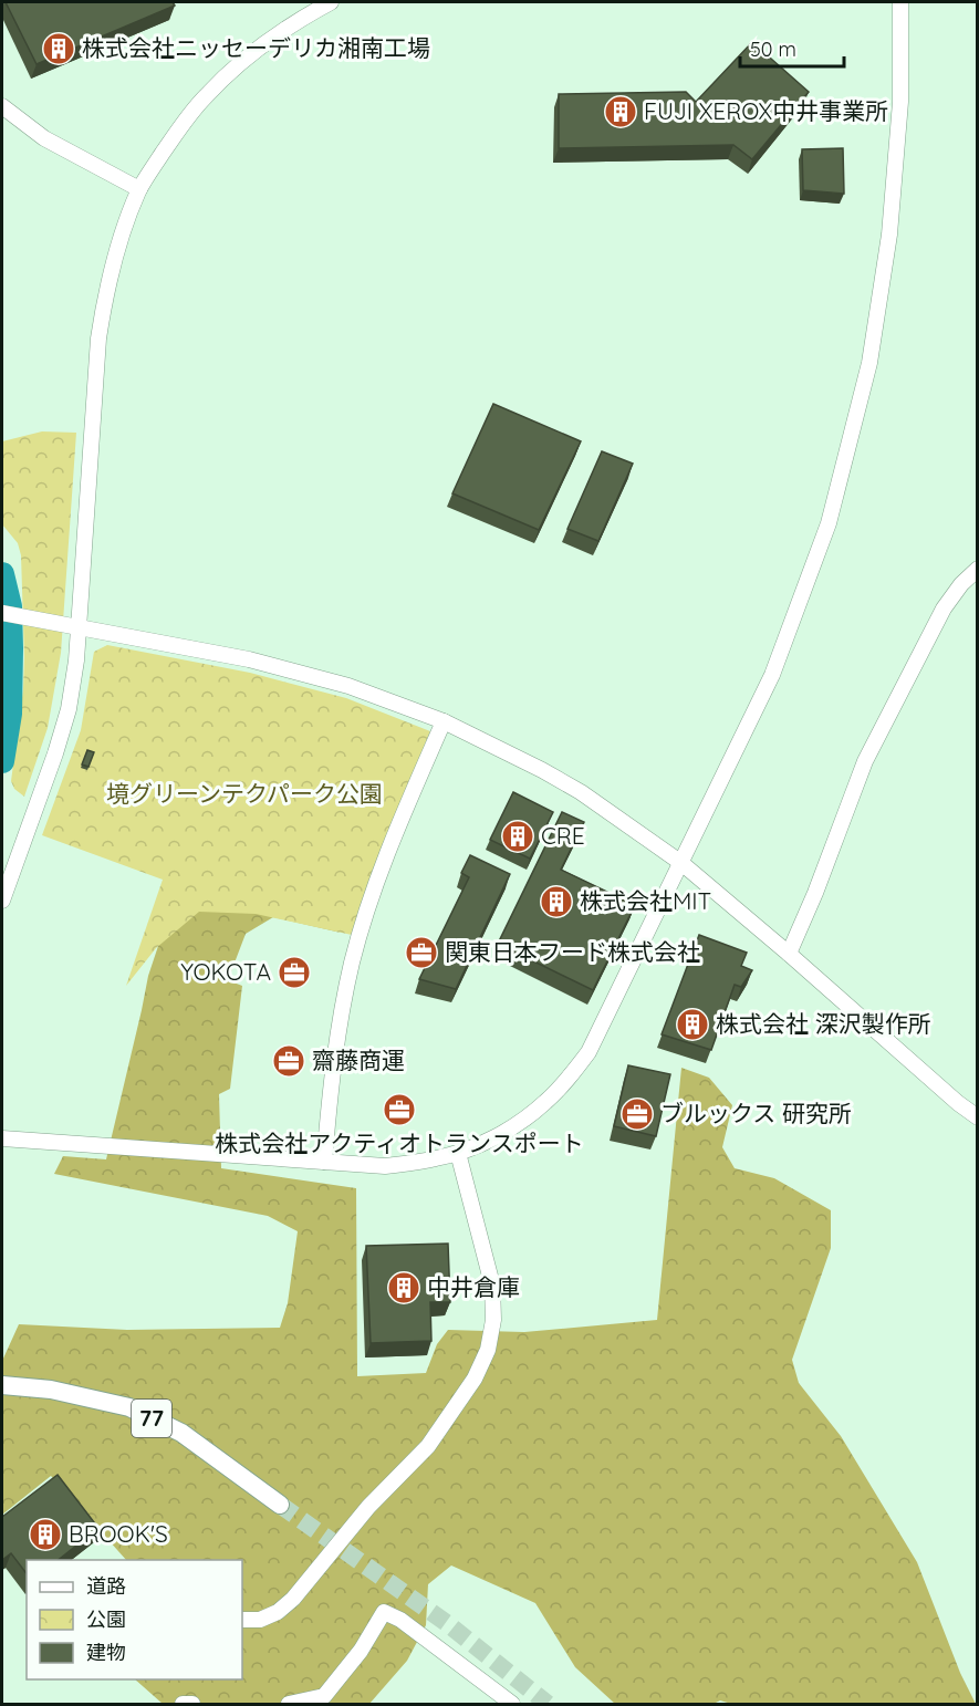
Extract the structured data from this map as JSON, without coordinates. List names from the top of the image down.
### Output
{
  "streets": {
    "main road": ["77"]
  },
  "parks": ["境グリーンテクパーク公園"],
  "places": {
    "building": [
      "株式会社ニッセーデリカ湘南工場",
      "FUJI XEROX中井事業所",
      "CRE",
      "株式会社MIT",
      "株式会社 深沢製作所",
      "中井倉庫",
      "BROOK'S"
    ],
    "office": [
      "関東日本フード株式会社",
      "YOKOTA",
      "齋藤商運",
      "株式会社アクティオトランスポート",
      "ブルックス 研究所"
    ]
  },
  "legend": ["道路", "公園", "建物"],
  "scale_bar": "50 m"
}
